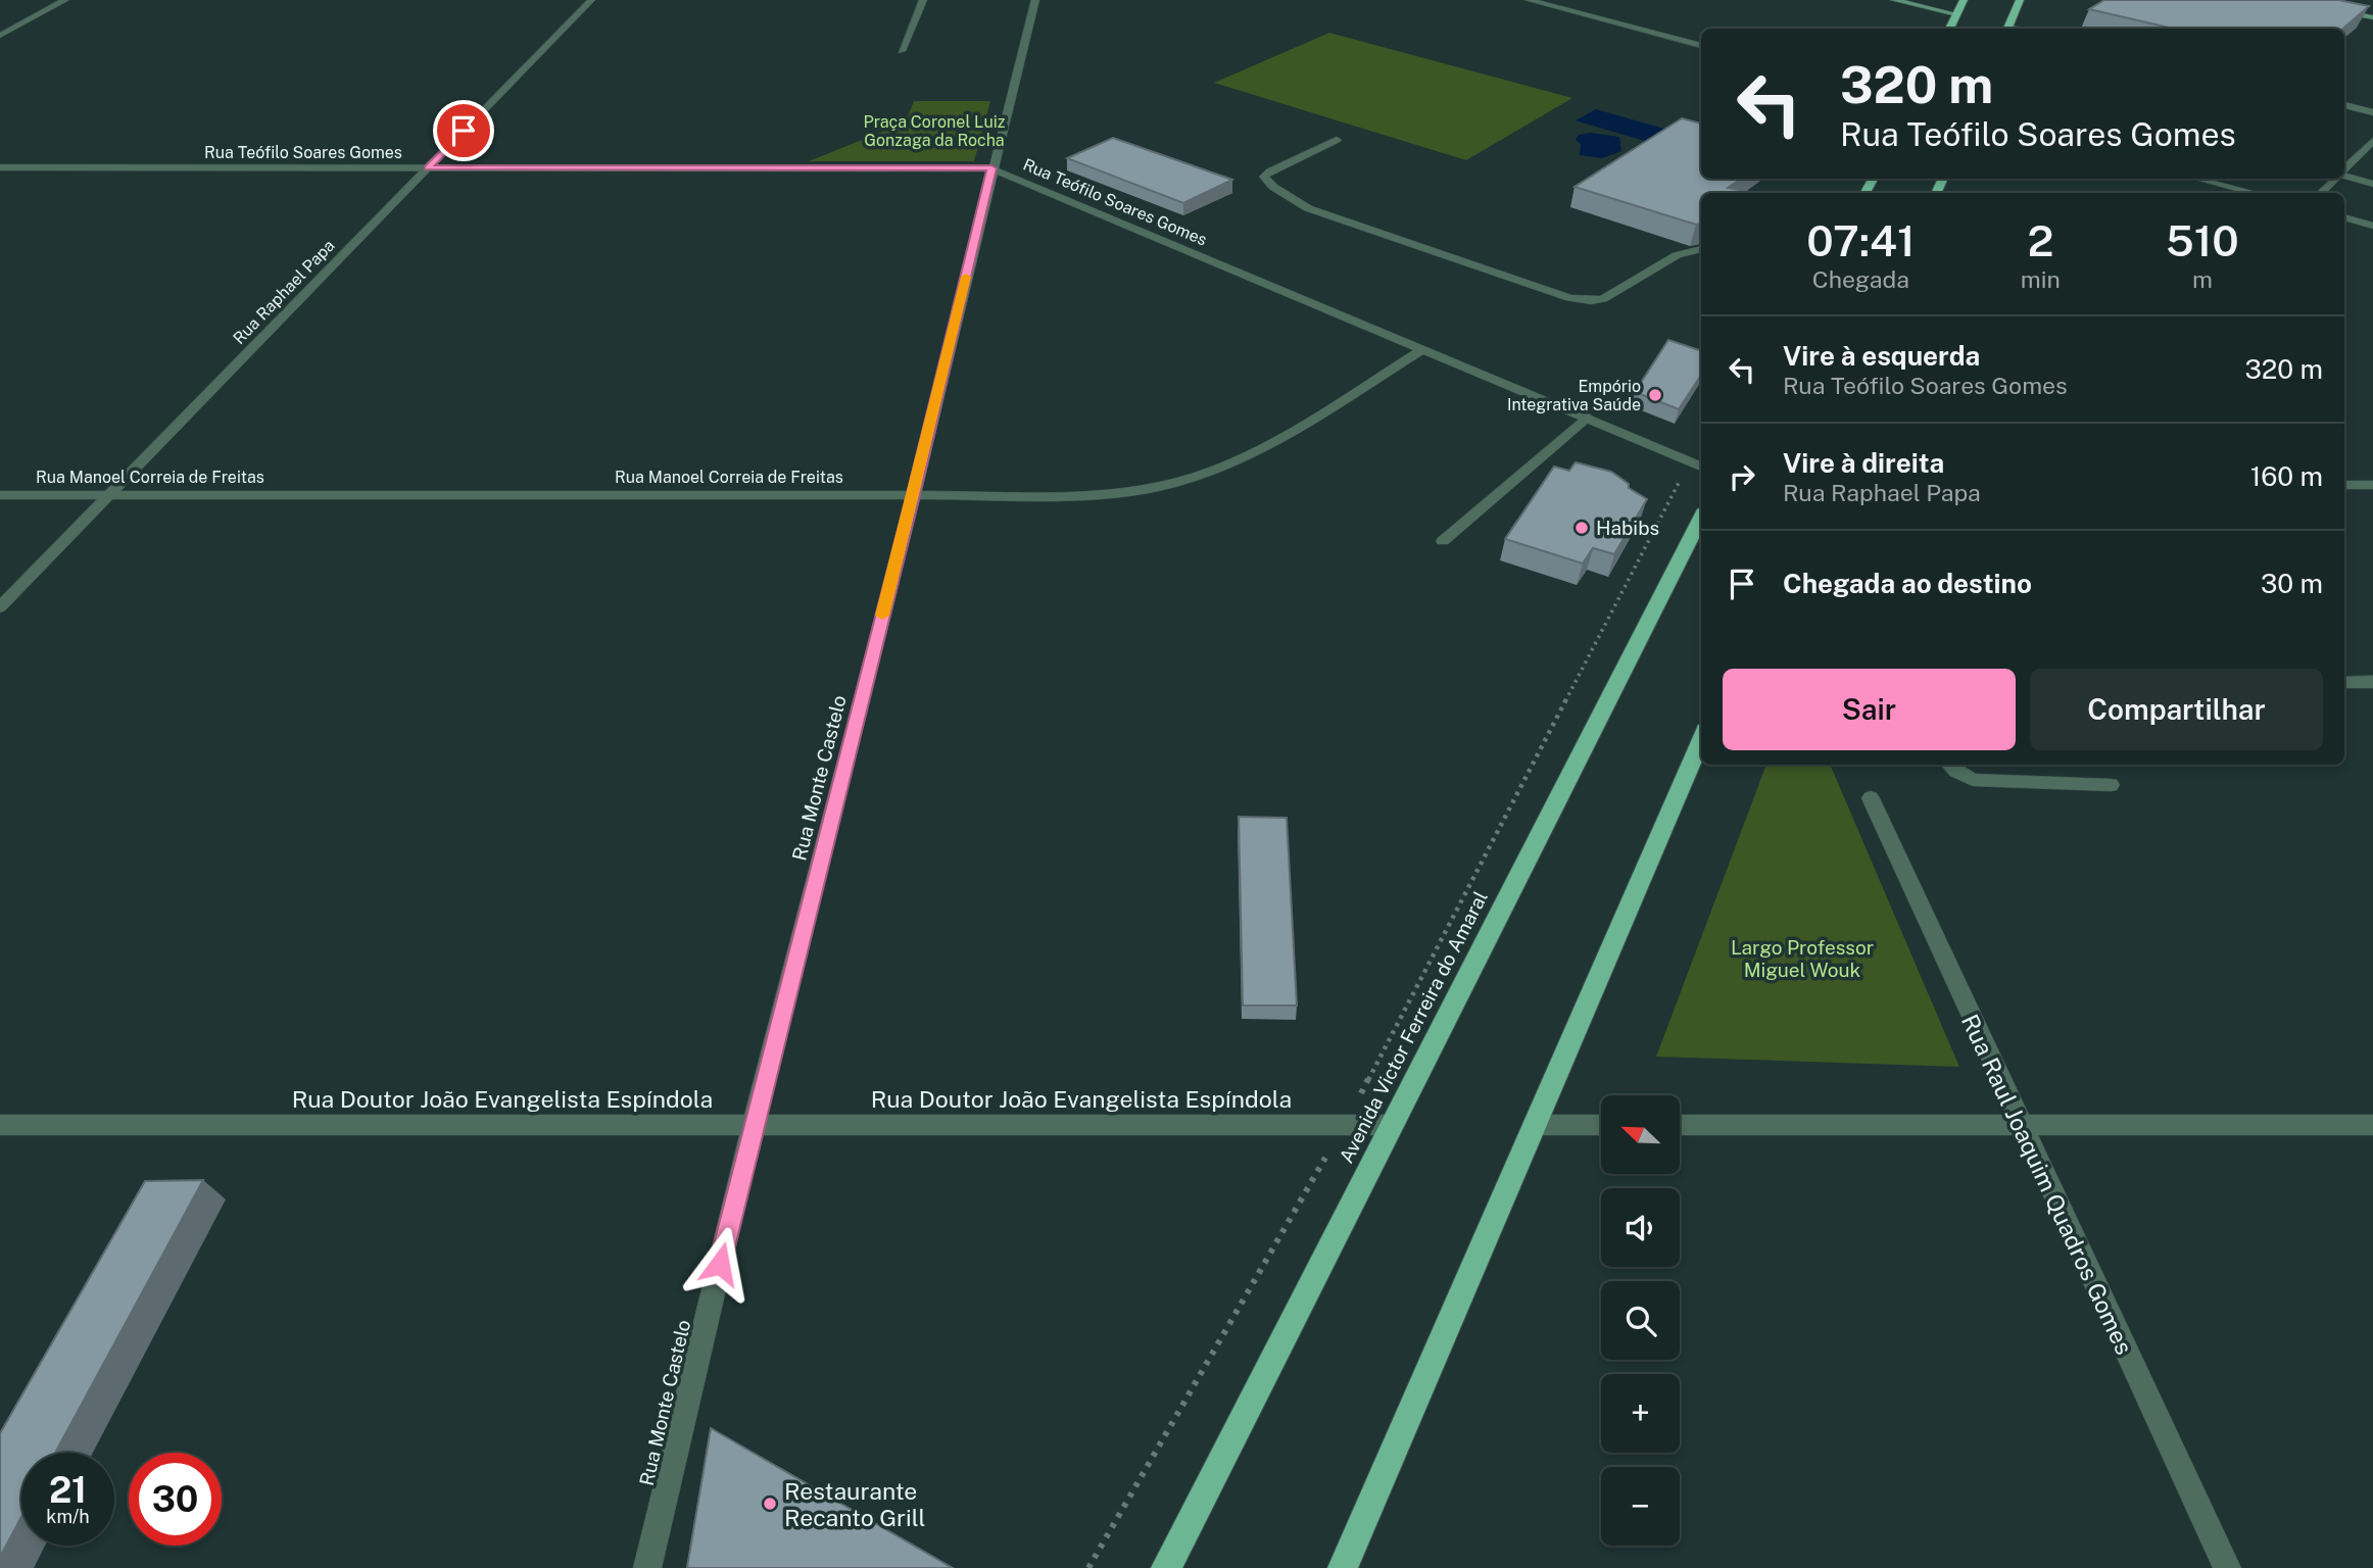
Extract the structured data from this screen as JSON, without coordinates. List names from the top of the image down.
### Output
{
  "streets": {
    "highway": ["Avenida Victor Ferreira do Amaral"],
    "street": [
      "Rua Teófilo Soares Gomes",
      "Rua Raphael Papa",
      "Rua Manoel Correia de Freitas",
      "Rua Monte Castelo",
      "Rua Doutor João Evangelista Espíndola",
      "Rua Raul Joaquim Quadros Gomes"
    ]
  },
  "crossings": [
    ["Rua Teófilo Soares Gomes", "Rua Raphael Papa"],
    ["Rua Teófilo Soares Gomes", "Rua Manoel Correia de Freitas"],
    ["Rua Teófilo Soares Gomes", "Rua Monte Castelo"],
    ["Rua Raphael Papa", "Rua Manoel Correia de Freitas"],
    ["Rua Manoel Correia de Freitas", "Rua Monte Castelo"],
    ["Rua Monte Castelo", "Rua Doutor João Evangelista Espíndola"],
    ["Avenida Victor Ferreira do Amaral", "Rua Doutor João Evangelista Espíndola"]
  ],
  "parks": ["Praça Coronel Luiz Gonzaga da Rocha", "Largo Professor Miguel Wouk"],
  "places": ["Empório Integrativa Saúde", "Habibs", "Restaurante Recanto Grill"],
  "north": "top left",
  "page": {
    "turn": ["320 m", "Rua Teófilo Soares Gomes"],
    "eta": [
      "07:41",
      "Chegada",
      "2",
      "min",
      "510",
      "m"
    ],
    "list": [
      {
        "name": "Vire à esquerda",
        "note": "Rua Teófilo Soares Gomes",
        "value": "320 m"
      },
      {
        "name": "Vire à direita",
        "note": "Rua Raphael Papa",
        "value": "160 m"
      },
      {
        "name": "Chegada ao destino",
        "value": "30 m"
      }
    ],
    "buttons": ["Sair", "Compartilhar"],
    "map_buttons": ["+", "−"],
    "speed": "21 km/h",
    "limit": "30"
  }
}
